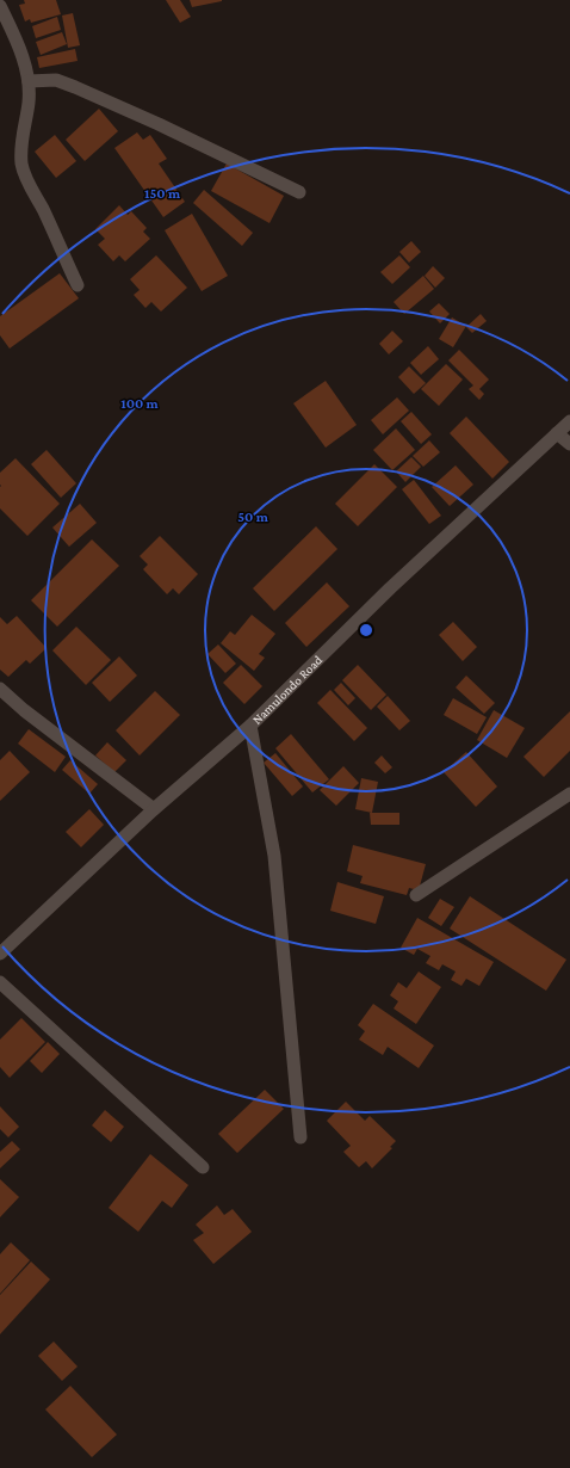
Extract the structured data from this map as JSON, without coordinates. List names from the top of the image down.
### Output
{
  "streets": {
    "street": ["Namulondo Road"]
  },
  "rings": ["150 m", "100 m", "50 m"]
}
